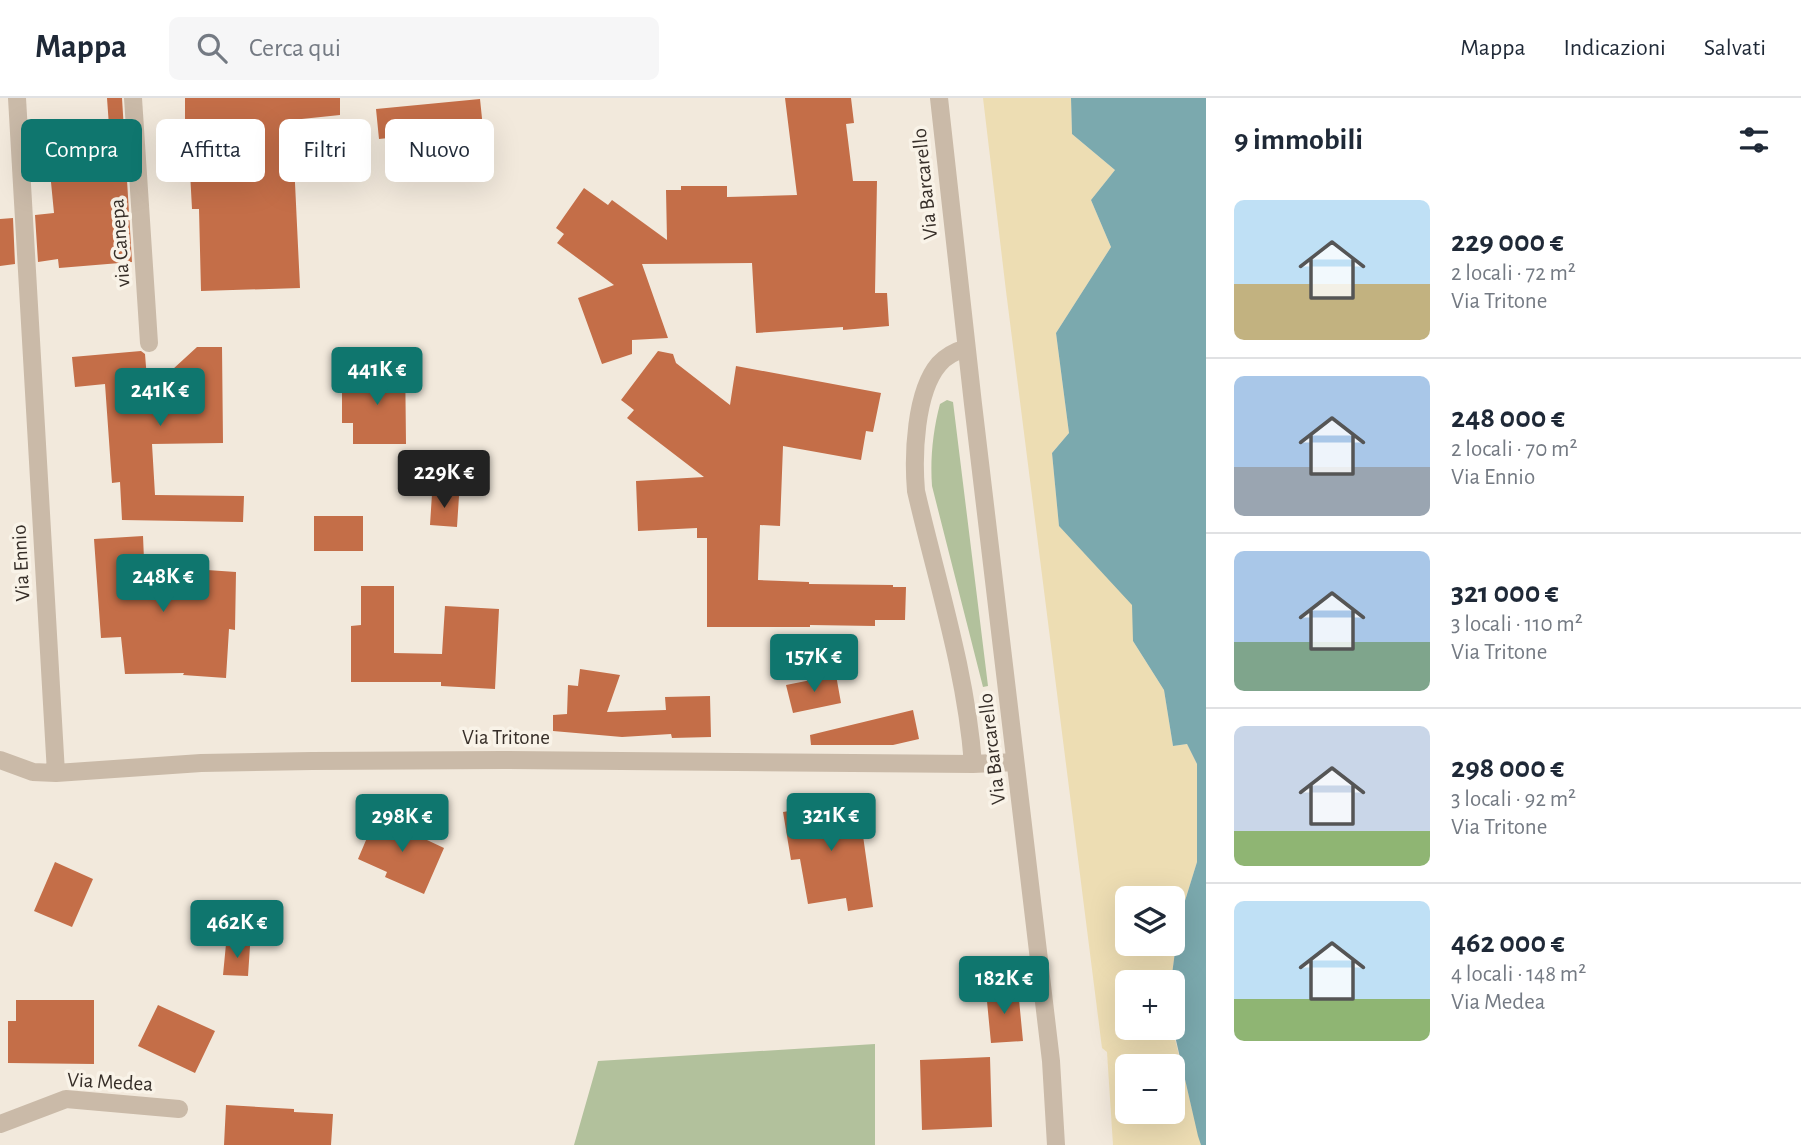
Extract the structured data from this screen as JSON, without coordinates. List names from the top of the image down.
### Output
{
  "streets": {
    "street": [
      "Via Barcarello",
      "via Canepa",
      "Via Ennio",
      "Via Tritone",
      "Via Medea"
    ]
  },
  "crossings": [
    ["Via Barcarello", "Via Tritone"],
    ["Via Ennio", "Via Tritone"]
  ],
  "page": {
    "header": "Mappa",
    "search": "Cerca qui",
    "nav": ["Mappa", "Indicazioni", "Salvati"],
    "heading": "9 immobili",
    "chip": [
      "Compra",
      "Affitta",
      "Filtri",
      "Nuovo"
    ],
    "list": [
      {
        "name": "229 000 €",
        "note": "2 locali · 72 m² · Via Tritone"
      },
      {
        "name": "248 000 €",
        "note": "2 locali · 70 m² · Via Ennio"
      },
      {
        "name": "321 000 €",
        "note": "3 locali · 110 m² · Via Tritone"
      },
      {
        "name": "298 000 €",
        "note": "3 locali · 92 m² · Via Tritone"
      },
      {
        "name": "462 000 €",
        "note": "4 locali · 148 m² · Via Medea"
      }
    ],
    "price": [
      "441K €",
      "241K €",
      "229K €",
      "248K €",
      "157K €",
      "321K €",
      "298K €",
      "462K €",
      "182K €"
    ],
    "map_buttons": ["+", "−"]
  }
}
